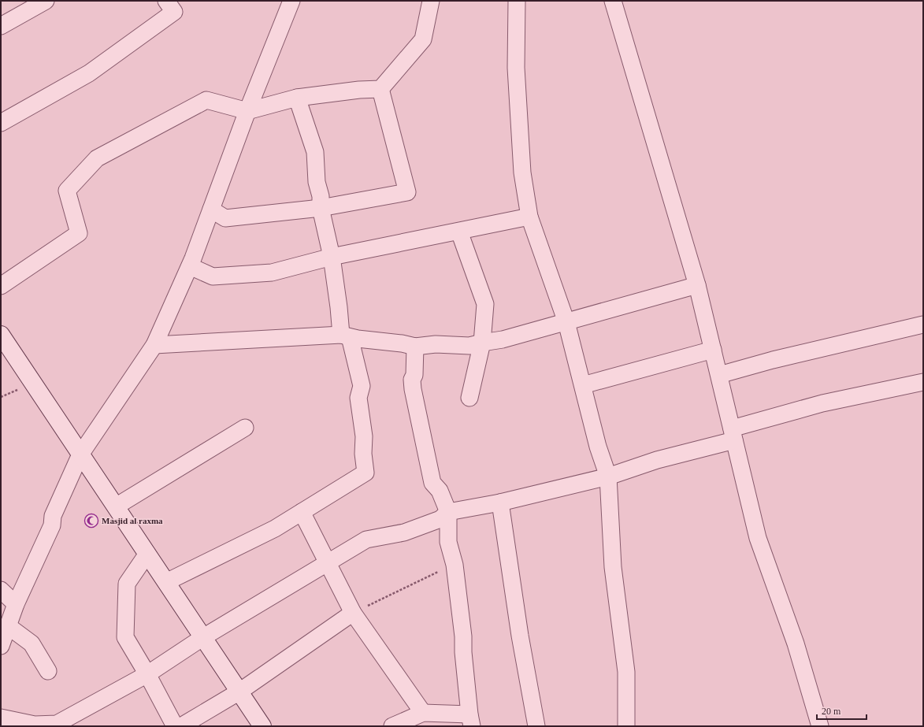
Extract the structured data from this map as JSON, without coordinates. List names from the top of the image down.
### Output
{
  "places": {
    "mosque": ["Masjid al raxma"]
  },
  "scale_bar": "20 m"
}
